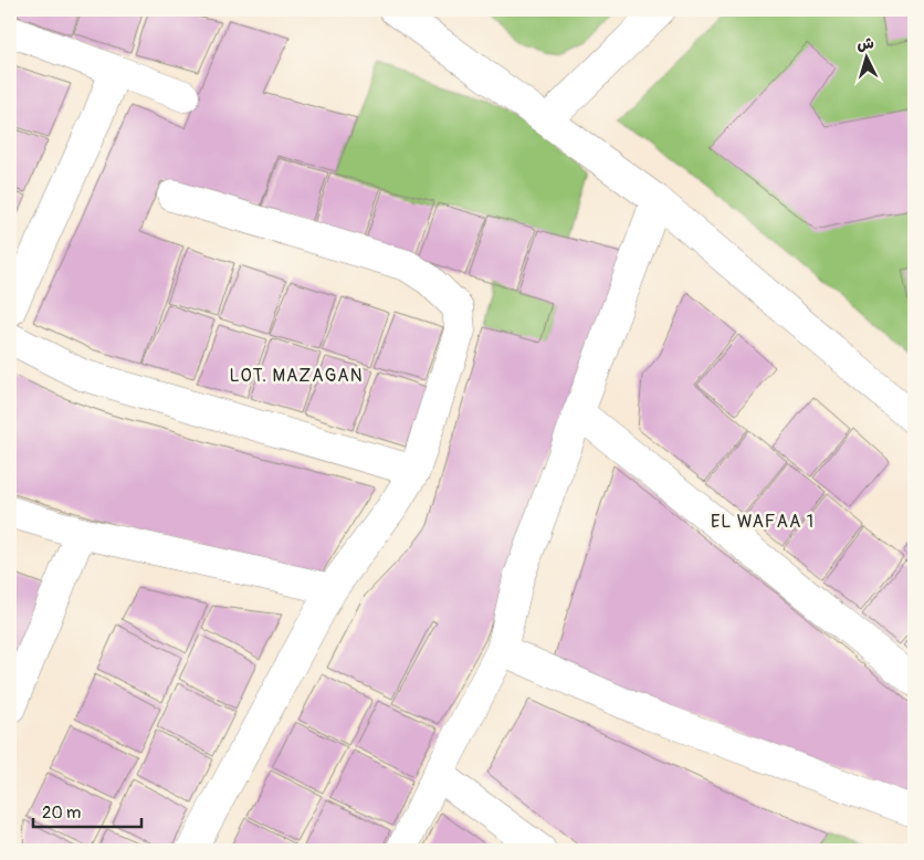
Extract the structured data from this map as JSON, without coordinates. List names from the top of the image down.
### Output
{
  "districts": ["LOT. MAZAGAN", "EL WAFAA 1"],
  "scale_bar": "20 m",
  "north": "top"
}
